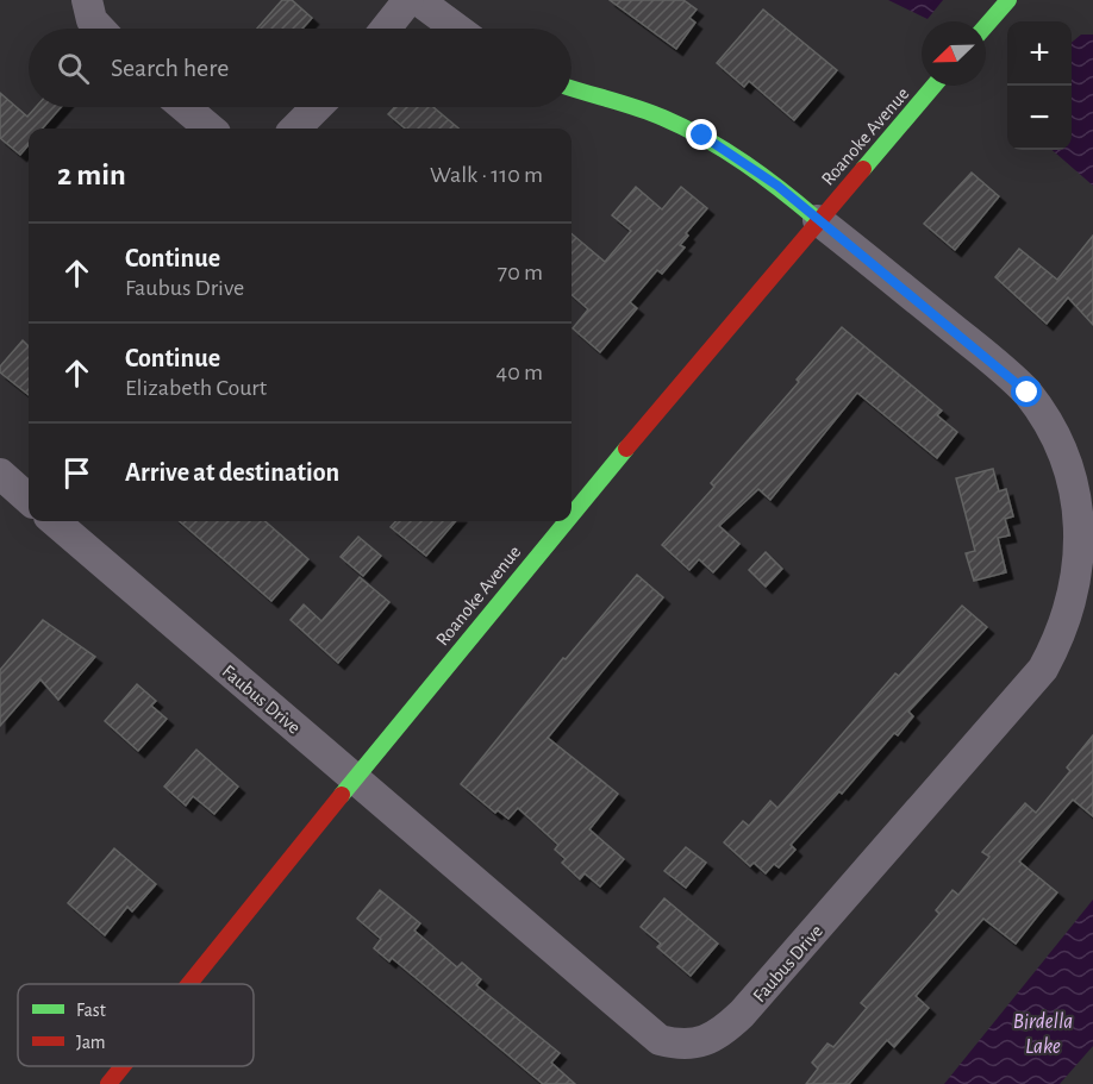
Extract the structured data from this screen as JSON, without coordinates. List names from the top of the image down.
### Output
{
  "streets": {
    "street": ["Roanoke Avenue", "Faubus Drive"]
  },
  "crossings": [
    ["Roanoke Avenue", "Faubus Drive"]
  ],
  "water": ["Birdella Lake"],
  "legend": ["Fast", "Jam"],
  "north": "bottom left",
  "page": {
    "map_buttons": ["+", "−"],
    "search": "Search here",
    "heading": ["2 min", "Walk · 110 m"],
    "list": [
      ["Continue", "Faubus Drive", "70 m"],
      ["Continue", "Elizabeth Court", "40 m"],
      "Arrive at destination"
    ]
  }
}
